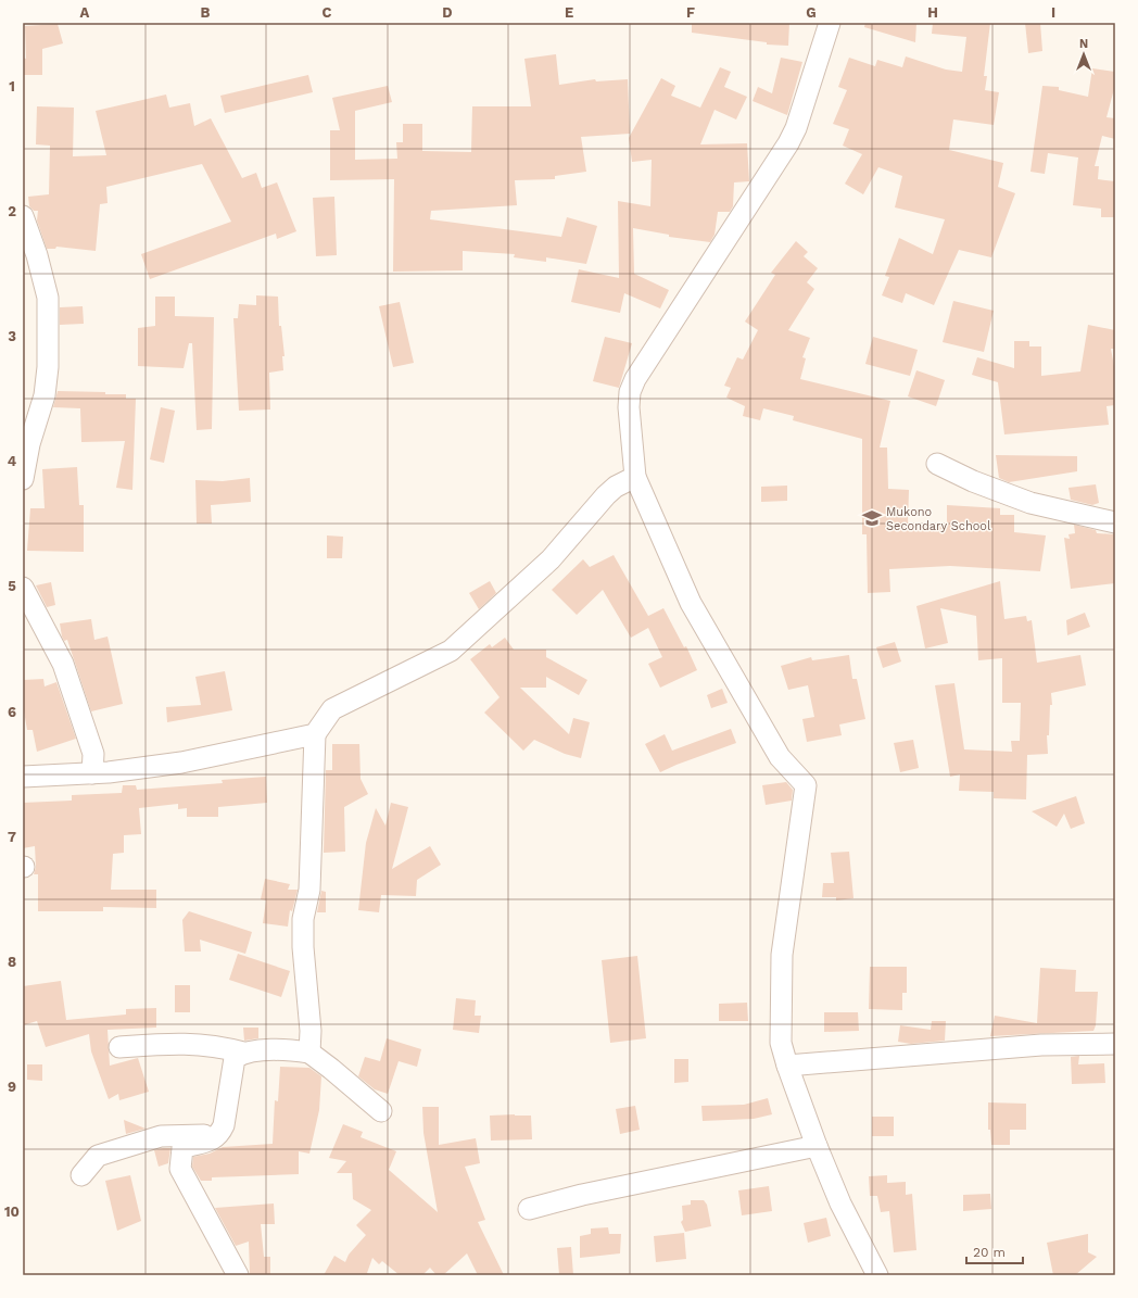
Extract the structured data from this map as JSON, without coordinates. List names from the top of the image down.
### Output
{
  "places": {
    "school or university": ["Mukono Secondary School"]
  },
  "scale_bar": "20 m",
  "north": "top",
  "grid": {
    "columns": [
      "A",
      "B",
      "C",
      "D",
      "E",
      "F",
      "G",
      "H",
      "I"
    ],
    "rows": [
      "1",
      "2",
      "3",
      "4",
      "5",
      "6",
      "7",
      "8",
      "9",
      "10"
    ]
  }
}
